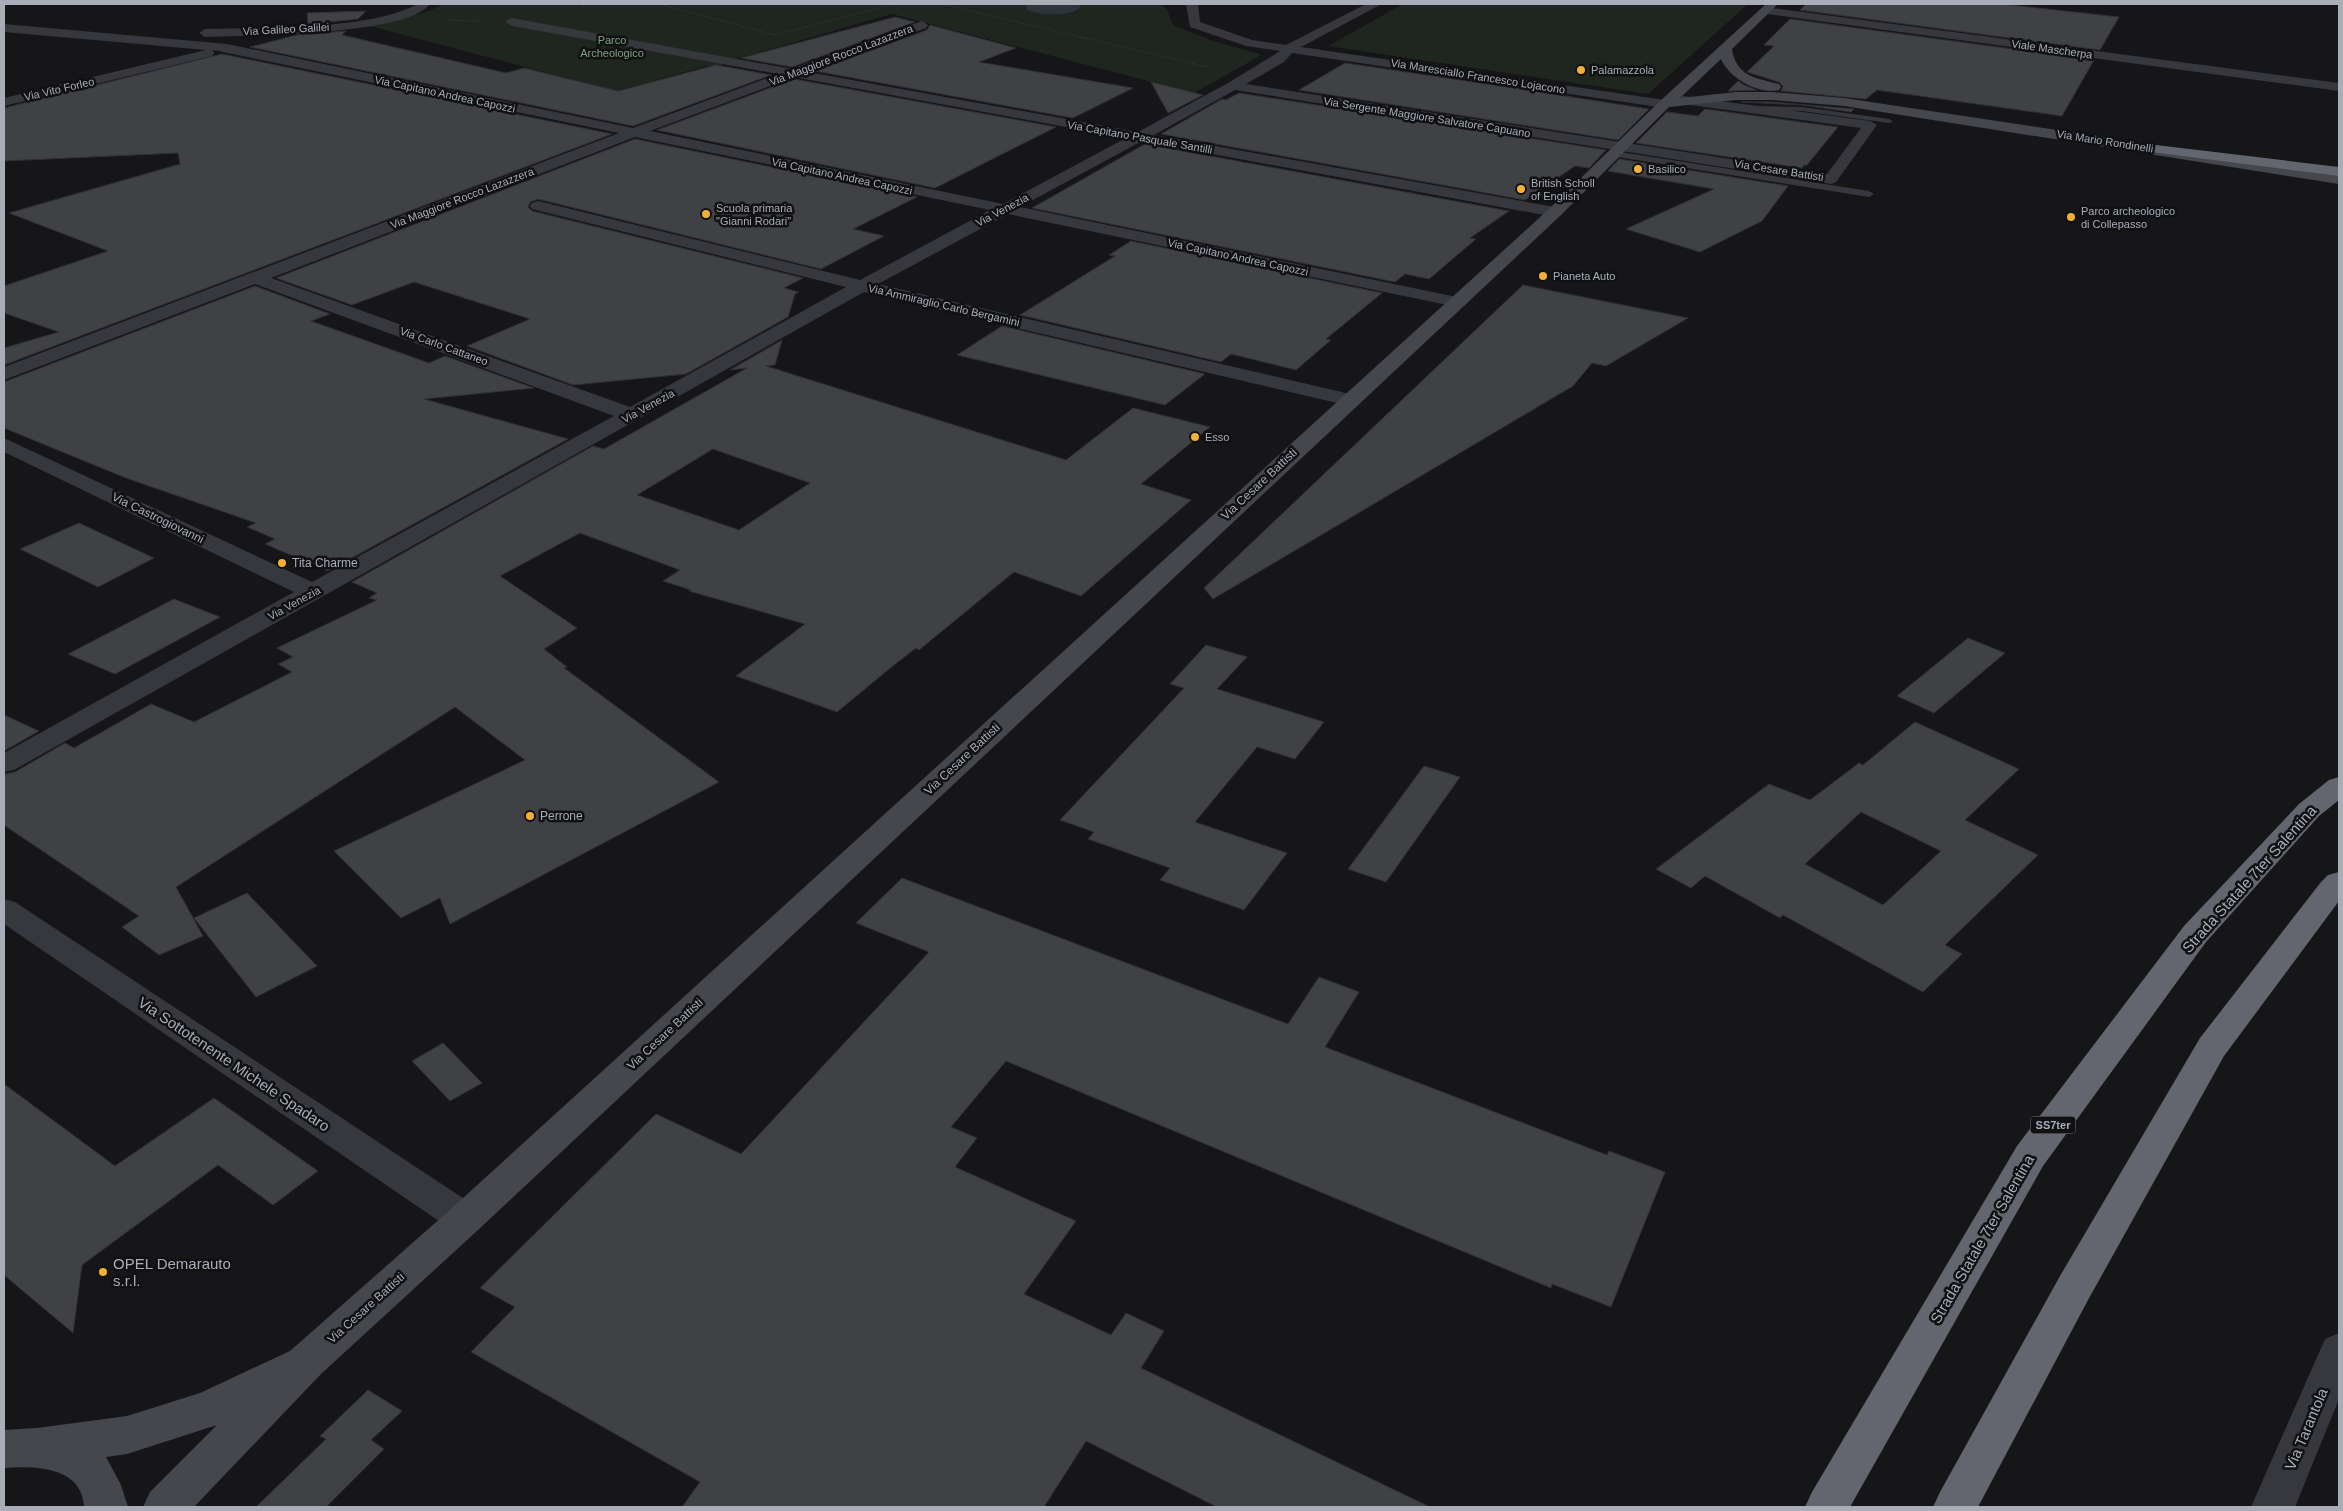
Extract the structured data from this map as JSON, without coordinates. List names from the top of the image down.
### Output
{
  "streets": {
    "highway": ["Strada Statale 7ter Salentina", "SS7ter"],
    "main road": ["Via Mario Rondinelli", "Via Cesare Battisti"],
    "street": [
      "Via Galileo Galilei",
      "Viale Mascherpa",
      "Via Maggiore Rocco Lazazzera",
      "Via Maresciallo Francesco Lojacono",
      "Via Vito Forleo",
      "Via Capitano Andrea Capozzi",
      "Via Sergente Maggiore Salvatore Capuano",
      "Via Capitano Pasquale Santilli",
      "Via Venezia",
      "Via Ammiraglio Carlo Bergamini",
      "Via Carlo Cattaneo",
      "Via Castrogiovanni",
      "Via Sottotenente Michele Spadaro",
      "Via Tarantola"
    ]
  },
  "crossings": [
    ["Via Galileo Galilei", "Via Capitano Andrea Capozzi"],
    ["Viale Mascherpa", "Via Cesare Battisti"],
    ["Via Maggiore Rocco Lazazzera", "Via Capitano Andrea Capozzi"],
    ["Via Maggiore Rocco Lazazzera", "Via Capitano Pasquale Santilli"],
    ["Via Maggiore Rocco Lazazzera", "Via Carlo Cattaneo"],
    ["Via Maresciallo Francesco Lojacono", "Via Mario Rondinelli"],
    ["Via Maresciallo Francesco Lojacono", "Via Cesare Battisti"],
    ["Via Maresciallo Francesco Lojacono", "Via Venezia"],
    ["Via Capitano Andrea Capozzi", "Via Cesare Battisti"],
    ["Via Capitano Andrea Capozzi", "Via Venezia"],
    ["Via Sergente Maggiore Salvatore Capuano", "Via Cesare Battisti"],
    ["Via Sergente Maggiore Salvatore Capuano", "Via Venezia"],
    ["Via Capitano Pasquale Santilli", "Via Cesare Battisti"],
    ["Via Capitano Pasquale Santilli", "Via Venezia"],
    ["Via Mario Rondinelli", "Via Cesare Battisti"],
    ["Via Cesare Battisti", "Via Ammiraglio Carlo Bergamini"],
    ["Via Cesare Battisti", "Via Sottotenente Michele Spadaro"],
    ["Via Venezia", "Via Ammiraglio Carlo Bergamini"],
    ["Via Venezia", "Via Carlo Cattaneo"],
    ["Via Venezia", "Via Castrogiovanni"]
  ],
  "parks": ["Parco Archeologico"],
  "places": [
    "Palamazzola",
    "Basilico",
    "British Scholl of English",
    "Scuola primaria \"Gianni Rodari\"",
    "Parco archeologico di Collepasso",
    "Pianeta Auto",
    "Esso",
    "Tita Charme",
    "Perrone",
    "OPEL Demarauto s.r.l."
  ]
}
